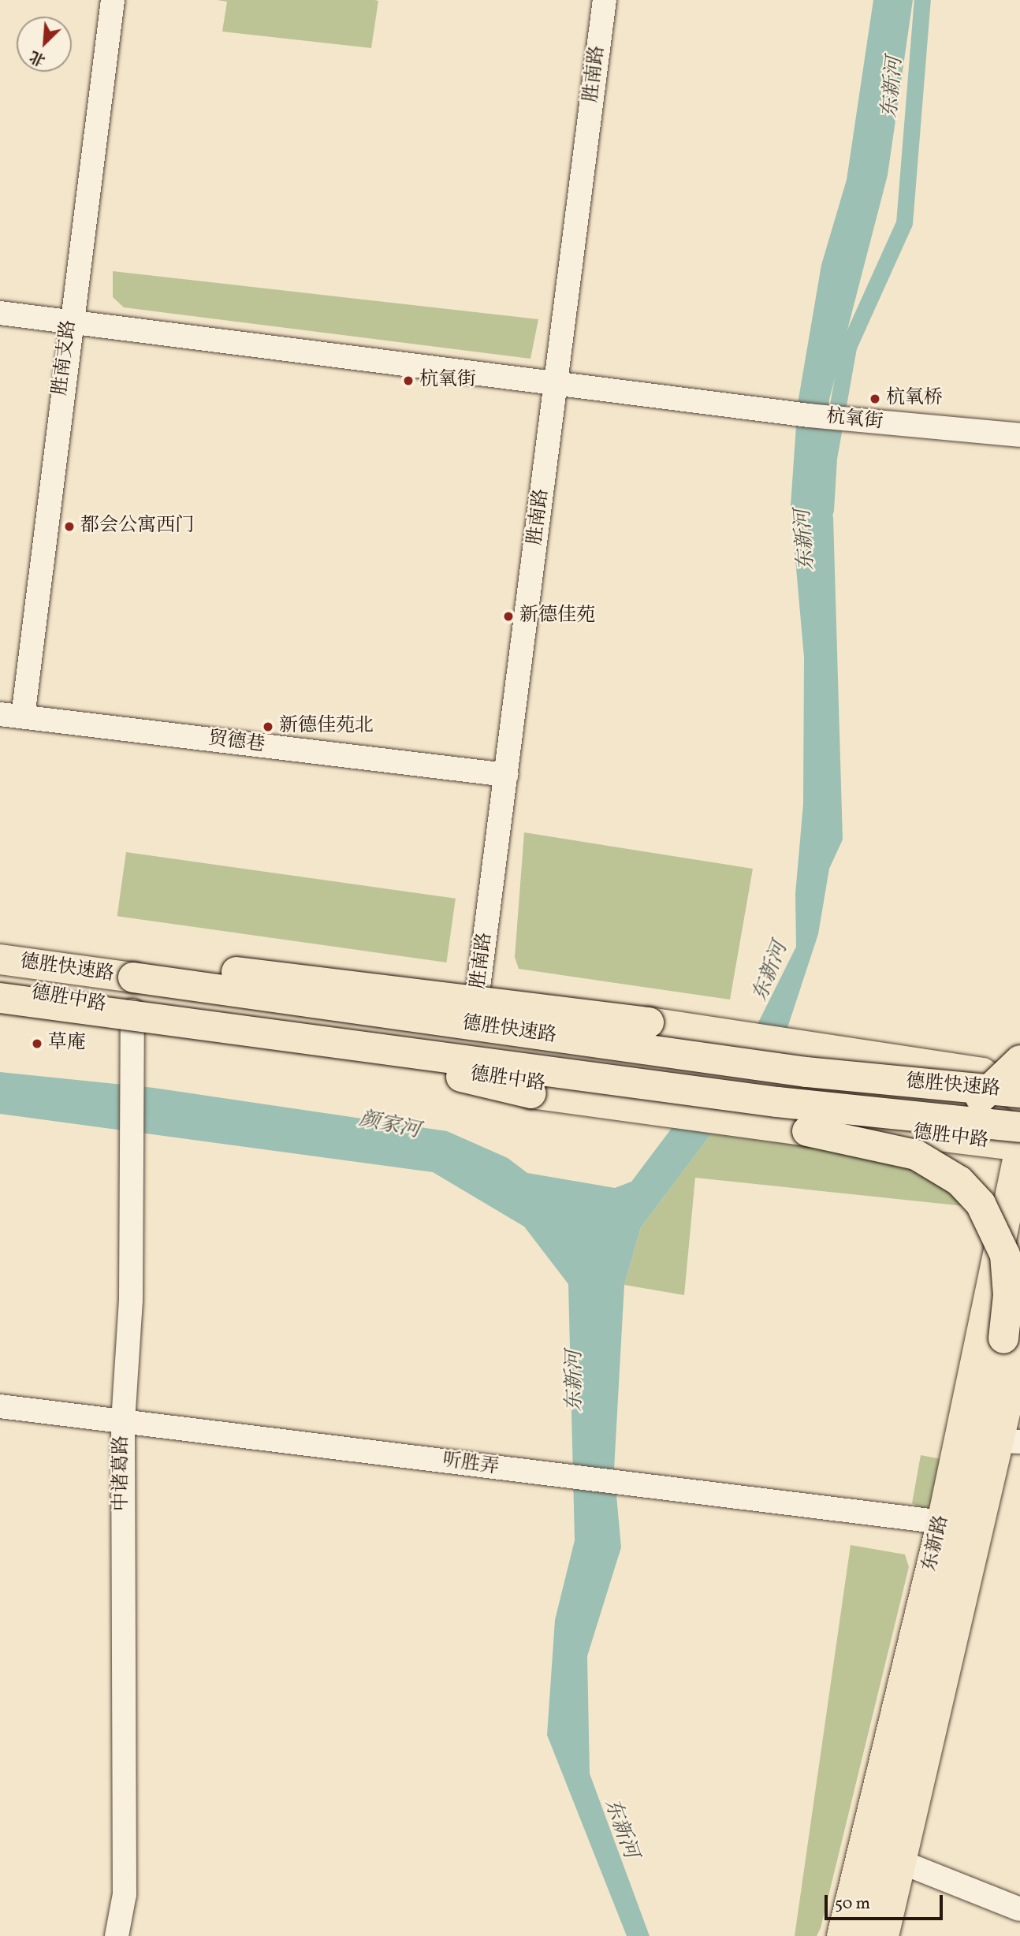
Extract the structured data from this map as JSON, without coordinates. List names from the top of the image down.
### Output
{
  "streets": {
    "main road": ["德胜快速路", "德胜中路", "东新路"],
    "street": [
      "胜南路",
      "胜南支路",
      "杭氧街",
      "贸德巷",
      "听胜弄",
      "中诸葛路"
    ]
  },
  "crossings": [
    ["胜南路", "杭氧街"],
    ["胜南路", "贸德巷"],
    ["胜南路", "德胜中路"],
    ["胜南支路", "杭氧街"],
    ["胜南支路", "贸德巷"],
    ["德胜中路", "中诸葛路"],
    ["德胜中路", "东新路"],
    ["听胜弄", "中诸葛路"],
    ["听胜弄", "东新路"]
  ],
  "water": ["东新河", "颜家河"],
  "places": [
    "杭氧街",
    "杭氧桥",
    "都会公寓西门",
    "新德佳苑",
    "新德佳苑北",
    "草庵"
  ],
  "scale_bar": "50 m",
  "north": "bottom left"
}
